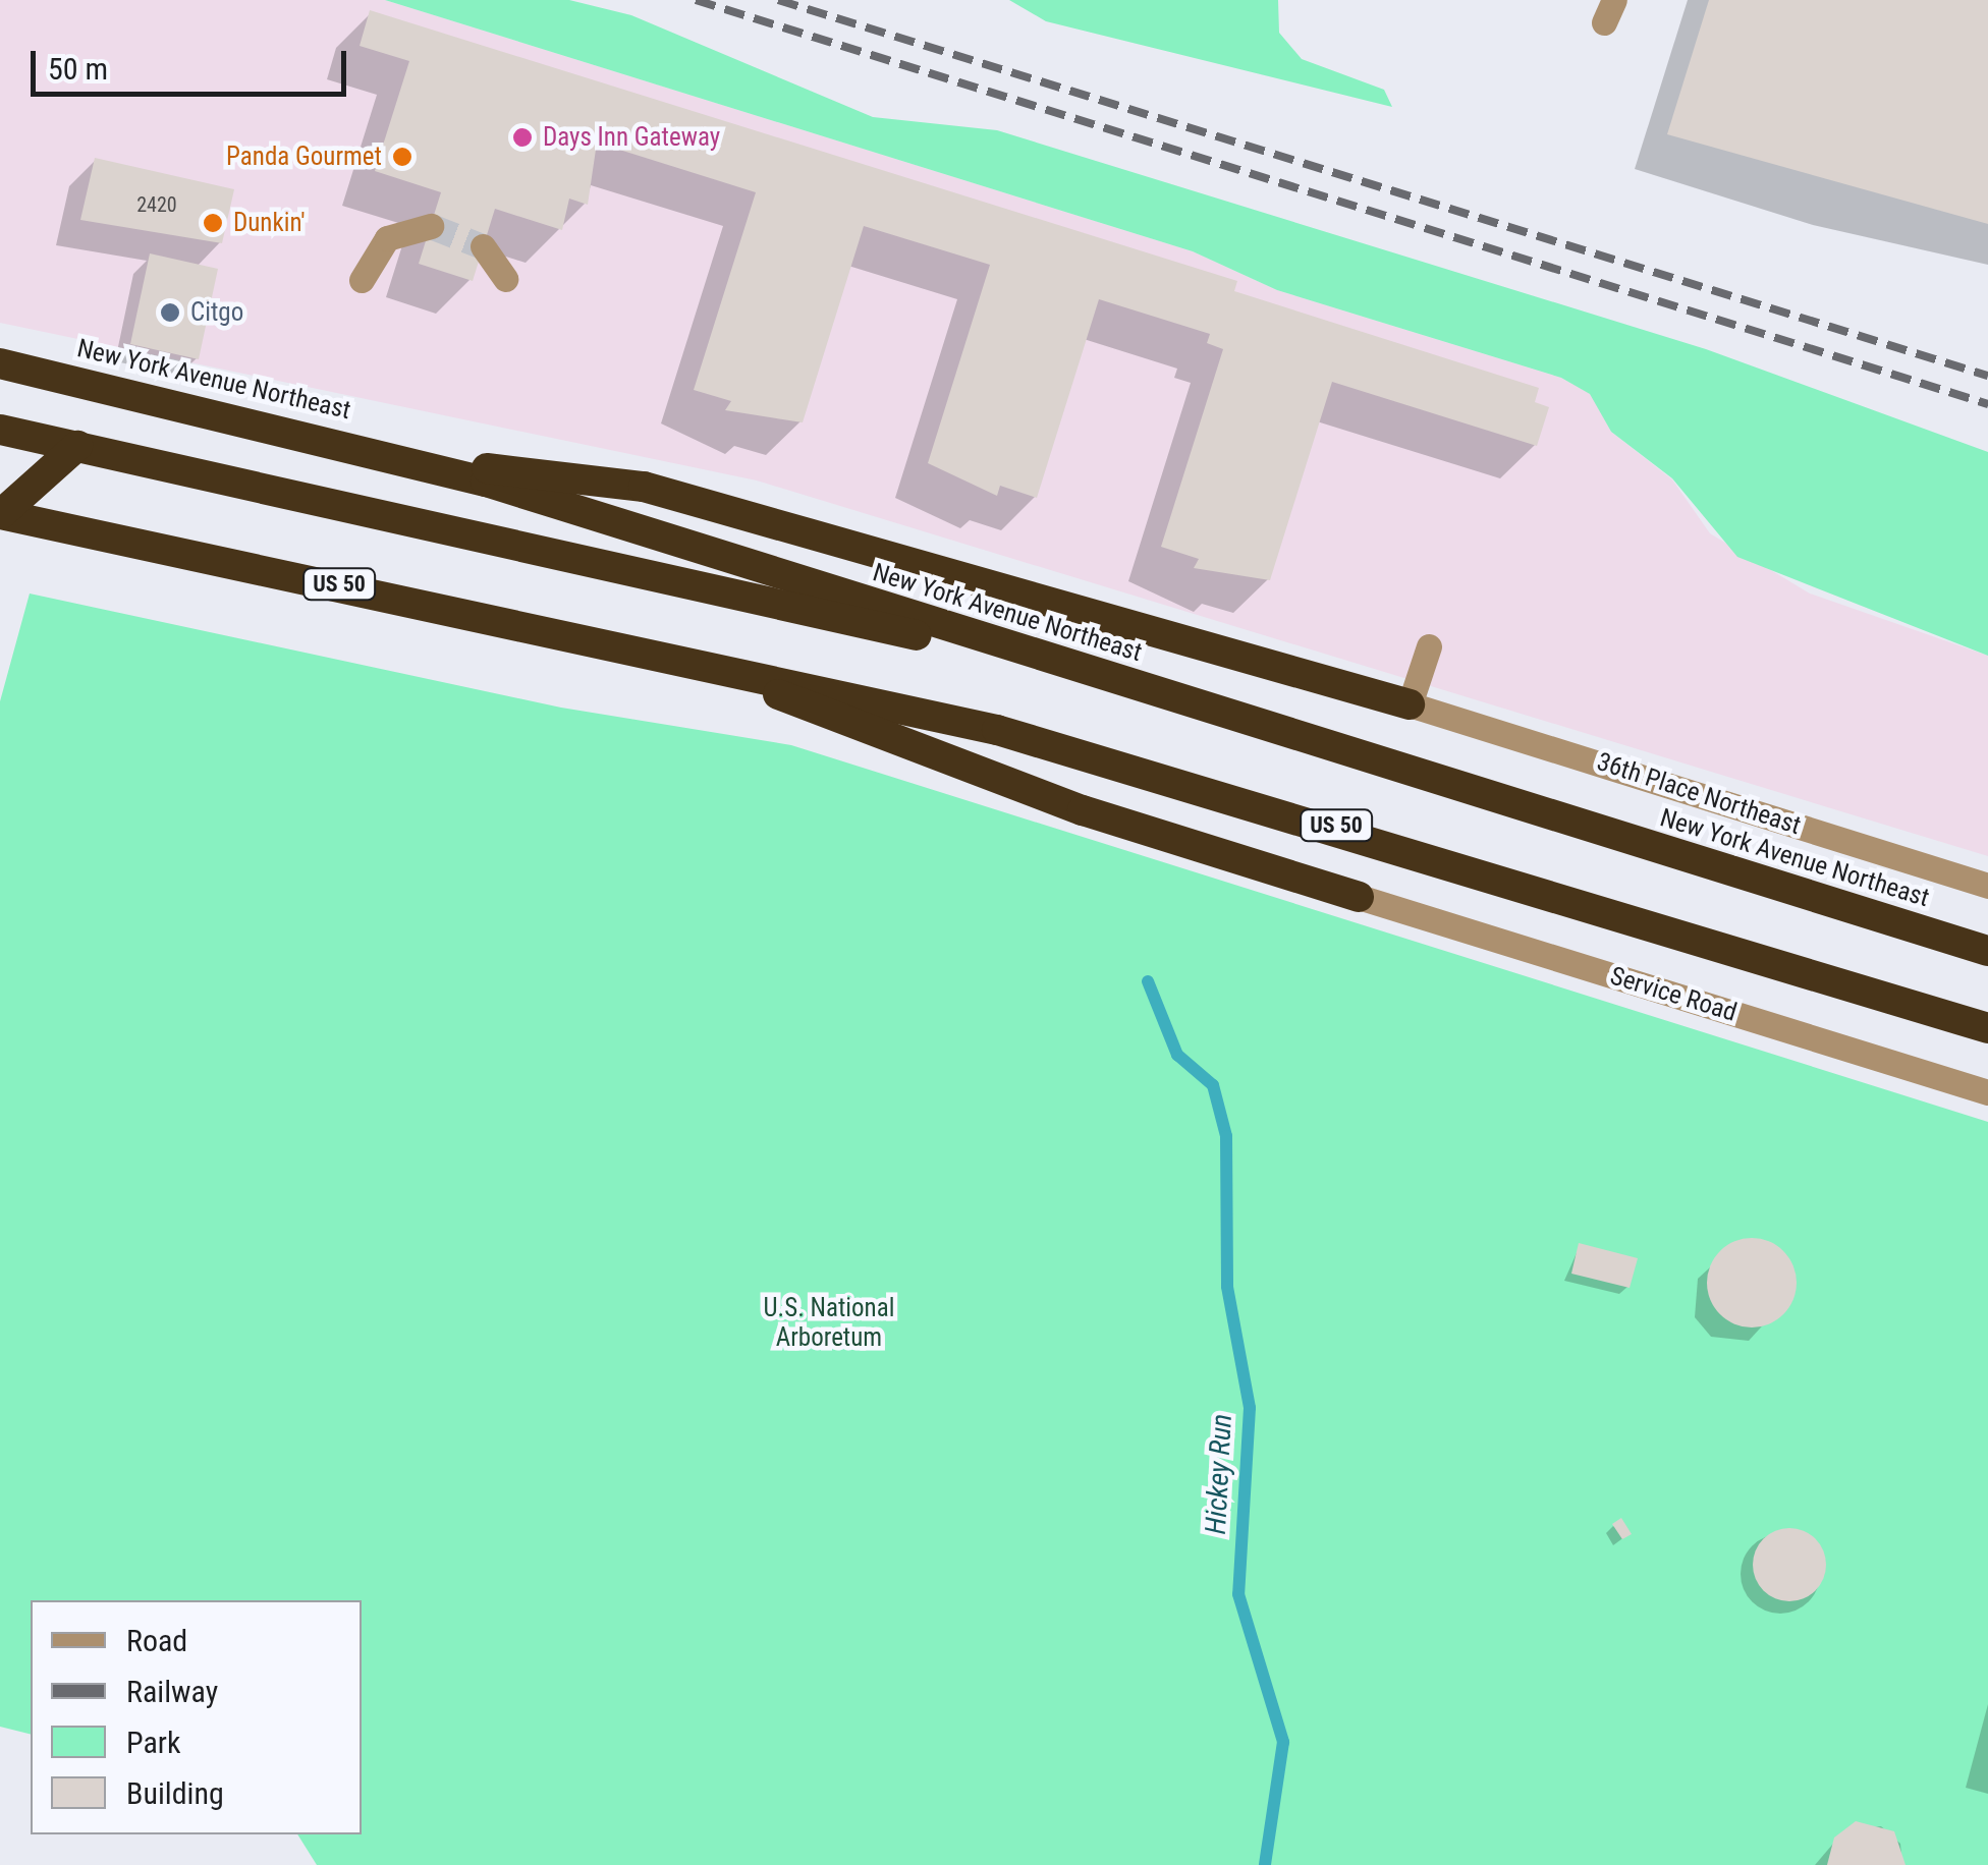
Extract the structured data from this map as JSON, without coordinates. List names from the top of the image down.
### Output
{
  "streets": {
    "highway": ["New York Avenue Northeast", "US 50"],
    "street": ["36th Place Northeast", "Service Road"]
  },
  "water": ["Hickey Run"],
  "parks": ["U.S. National Arboretum"],
  "places": [
    "Days Inn Gateway",
    "Panda Gourmet",
    "Dunkin'",
    "Citgo"
  ],
  "house_numbers": ["2420"],
  "legend": [
    "Road",
    "Railway",
    "Park",
    "Building"
  ],
  "scale_bar": "50 m"
}
